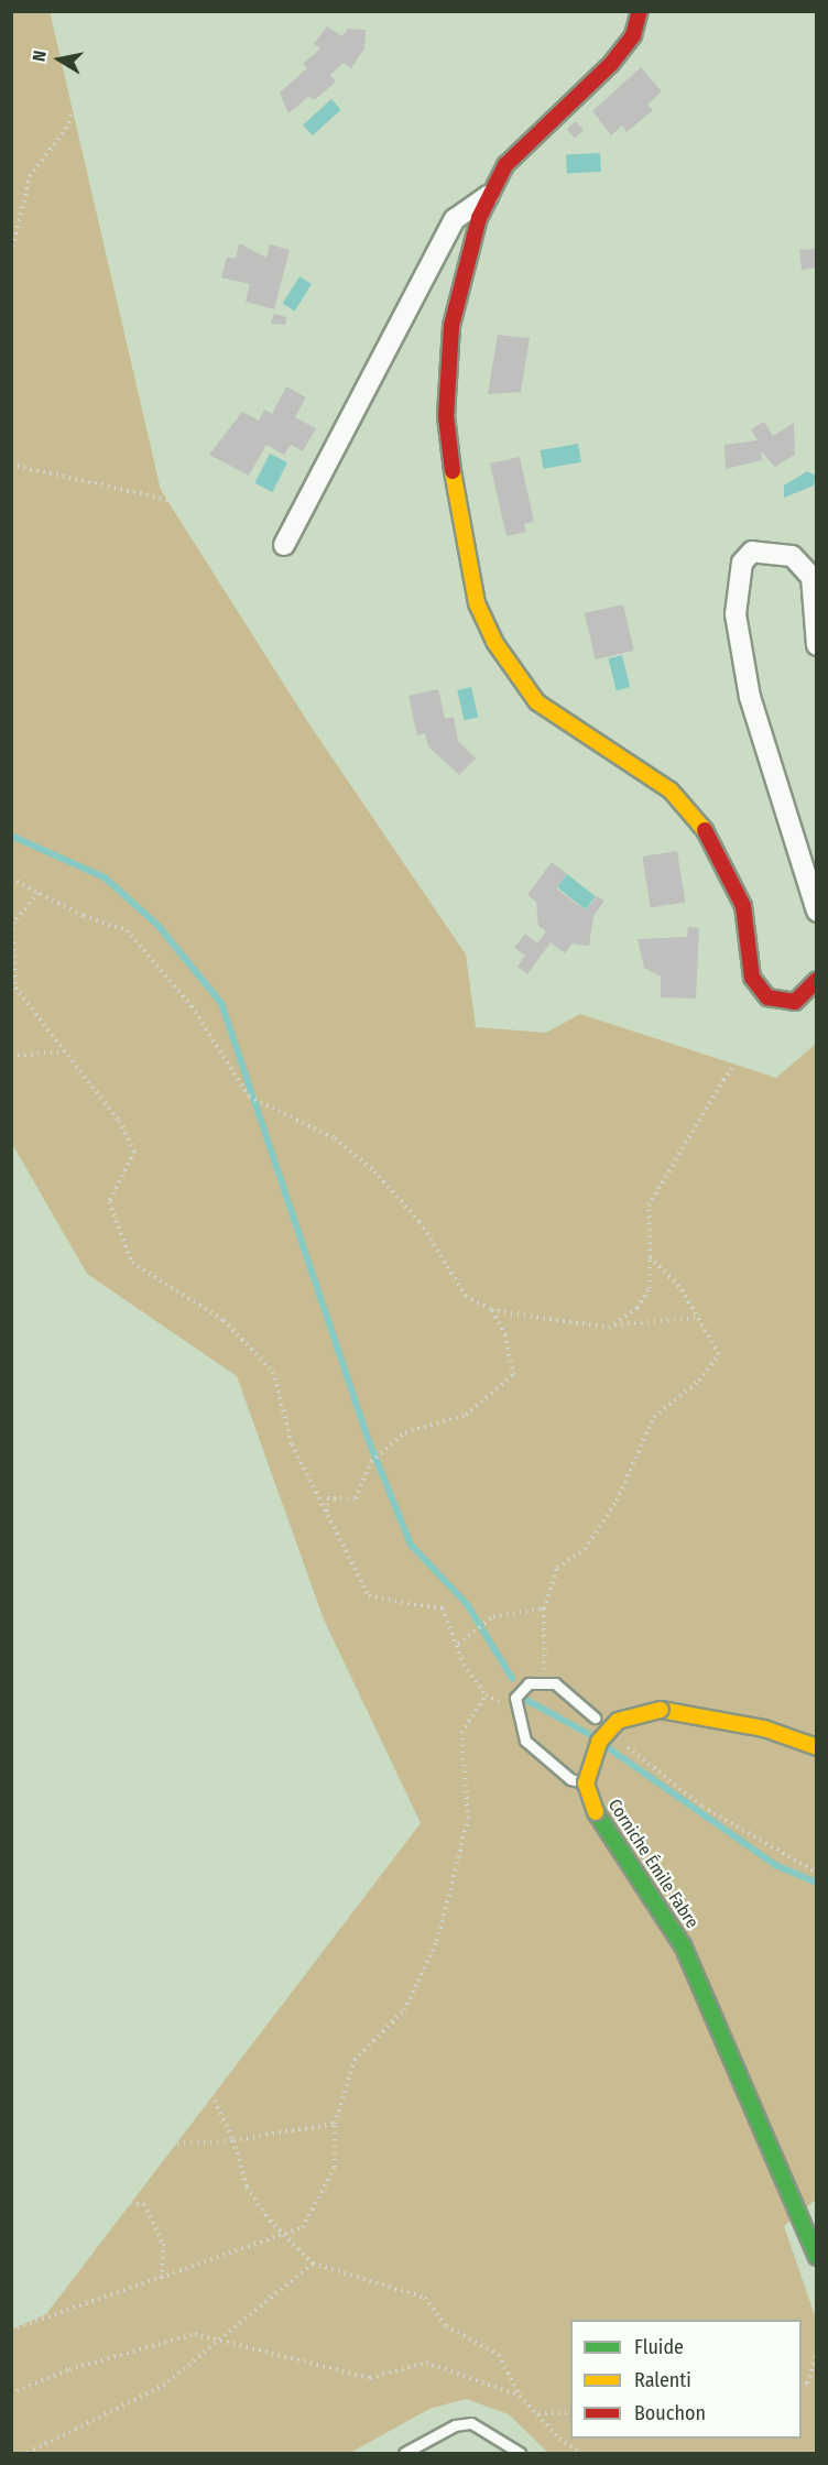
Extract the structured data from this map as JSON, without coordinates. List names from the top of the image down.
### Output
{
  "streets": {
    "street": ["Corniche Émile Fabre"]
  },
  "legend": ["Fluide", "Ralenti", "Bouchon"],
  "north": "left"
}
